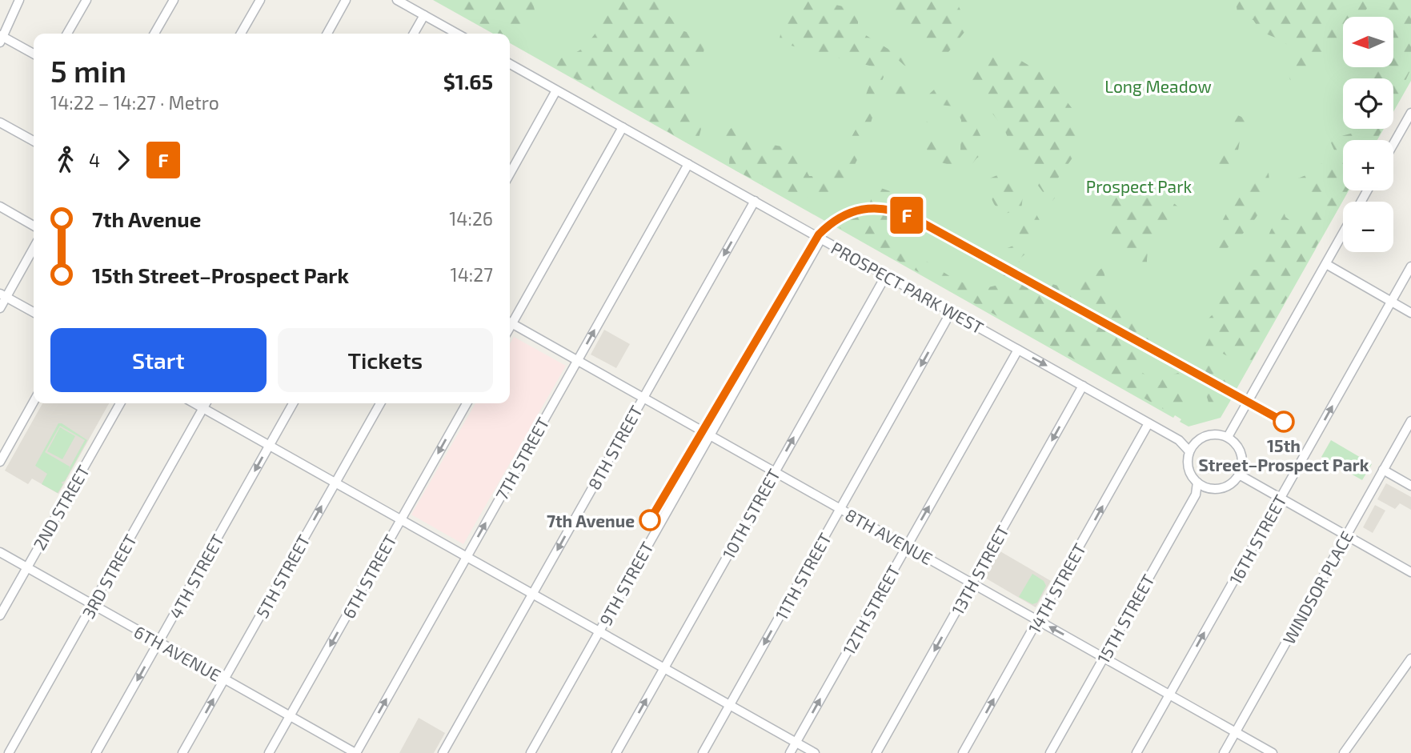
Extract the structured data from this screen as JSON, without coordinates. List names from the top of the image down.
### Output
{
  "streets": {
    "street": [
      "PROSPECT PARK WEST",
      "8TH STREET",
      "7TH STREET",
      "2ND STREET",
      "10TH STREET",
      "8TH AVENUE",
      "16TH STREET",
      "13TH STREET",
      "3RD STREET",
      "4TH STREET",
      "5TH STREET",
      "6TH STREET",
      "11TH STREET",
      "9TH STREET",
      "WINDSOR PLACE",
      "14TH STREET",
      "12TH STREET",
      "15TH STREET",
      "6TH AVENUE"
    ]
  },
  "crossings": [
    ["PROSPECT PARK WEST", "8TH STREET"],
    ["PROSPECT PARK WEST", "7TH STREET"],
    ["PROSPECT PARK WEST", "10TH STREET"],
    ["PROSPECT PARK WEST", "13TH STREET"],
    ["PROSPECT PARK WEST", "11TH STREET"],
    ["PROSPECT PARK WEST", "9TH STREET"],
    ["PROSPECT PARK WEST", "14TH STREET"],
    ["PROSPECT PARK WEST", "12TH STREET"],
    ["PROSPECT PARK WEST", "15TH STREET"],
    ["8TH STREET", "8TH AVENUE"],
    ["7TH STREET", "8TH AVENUE"],
    ["7TH STREET", "6TH AVENUE"],
    ["2ND STREET", "6TH AVENUE"],
    ["10TH STREET", "8TH AVENUE"],
    ["8TH AVENUE", "16TH STREET"],
    ["8TH AVENUE", "13TH STREET"],
    ["8TH AVENUE", "11TH STREET"],
    ["8TH AVENUE", "9TH STREET"],
    ["8TH AVENUE", "WINDSOR PLACE"],
    ["8TH AVENUE", "14TH STREET"],
    ["8TH AVENUE", "12TH STREET"],
    ["8TH AVENUE", "15TH STREET"],
    ["3RD STREET", "6TH AVENUE"],
    ["4TH STREET", "6TH AVENUE"],
    ["5TH STREET", "6TH AVENUE"],
    ["6TH STREET", "6TH AVENUE"]
  ],
  "one_way": [
    "8TH STREET",
    "7TH STREET",
    "10TH STREET",
    "16TH STREET",
    "13TH STREET",
    "4TH STREET",
    "5TH STREET",
    "6TH STREET",
    "11TH STREET",
    "14TH STREET",
    "12TH STREET"
  ],
  "parks": ["Long Meadow", "Prospect Park"],
  "places": ["15th Street–Prospect Park", "7th Avenue"],
  "lines": ["metro line F"],
  "north": "left",
  "page": {
    "on_map": "F",
    "map_buttons": ["+", "−"],
    "heading": ["5 min", "14:22 – 14:27 · Metro", "$1.65"],
    "legs": ["4", "F"],
    "list": [
      {
        "name": "7th Avenue",
        "value": "14:26"
      },
      {
        "name": "15th Street–Prospect Park",
        "value": "14:27"
      }
    ],
    "buttons": ["Start", "Tickets"]
  }
}
